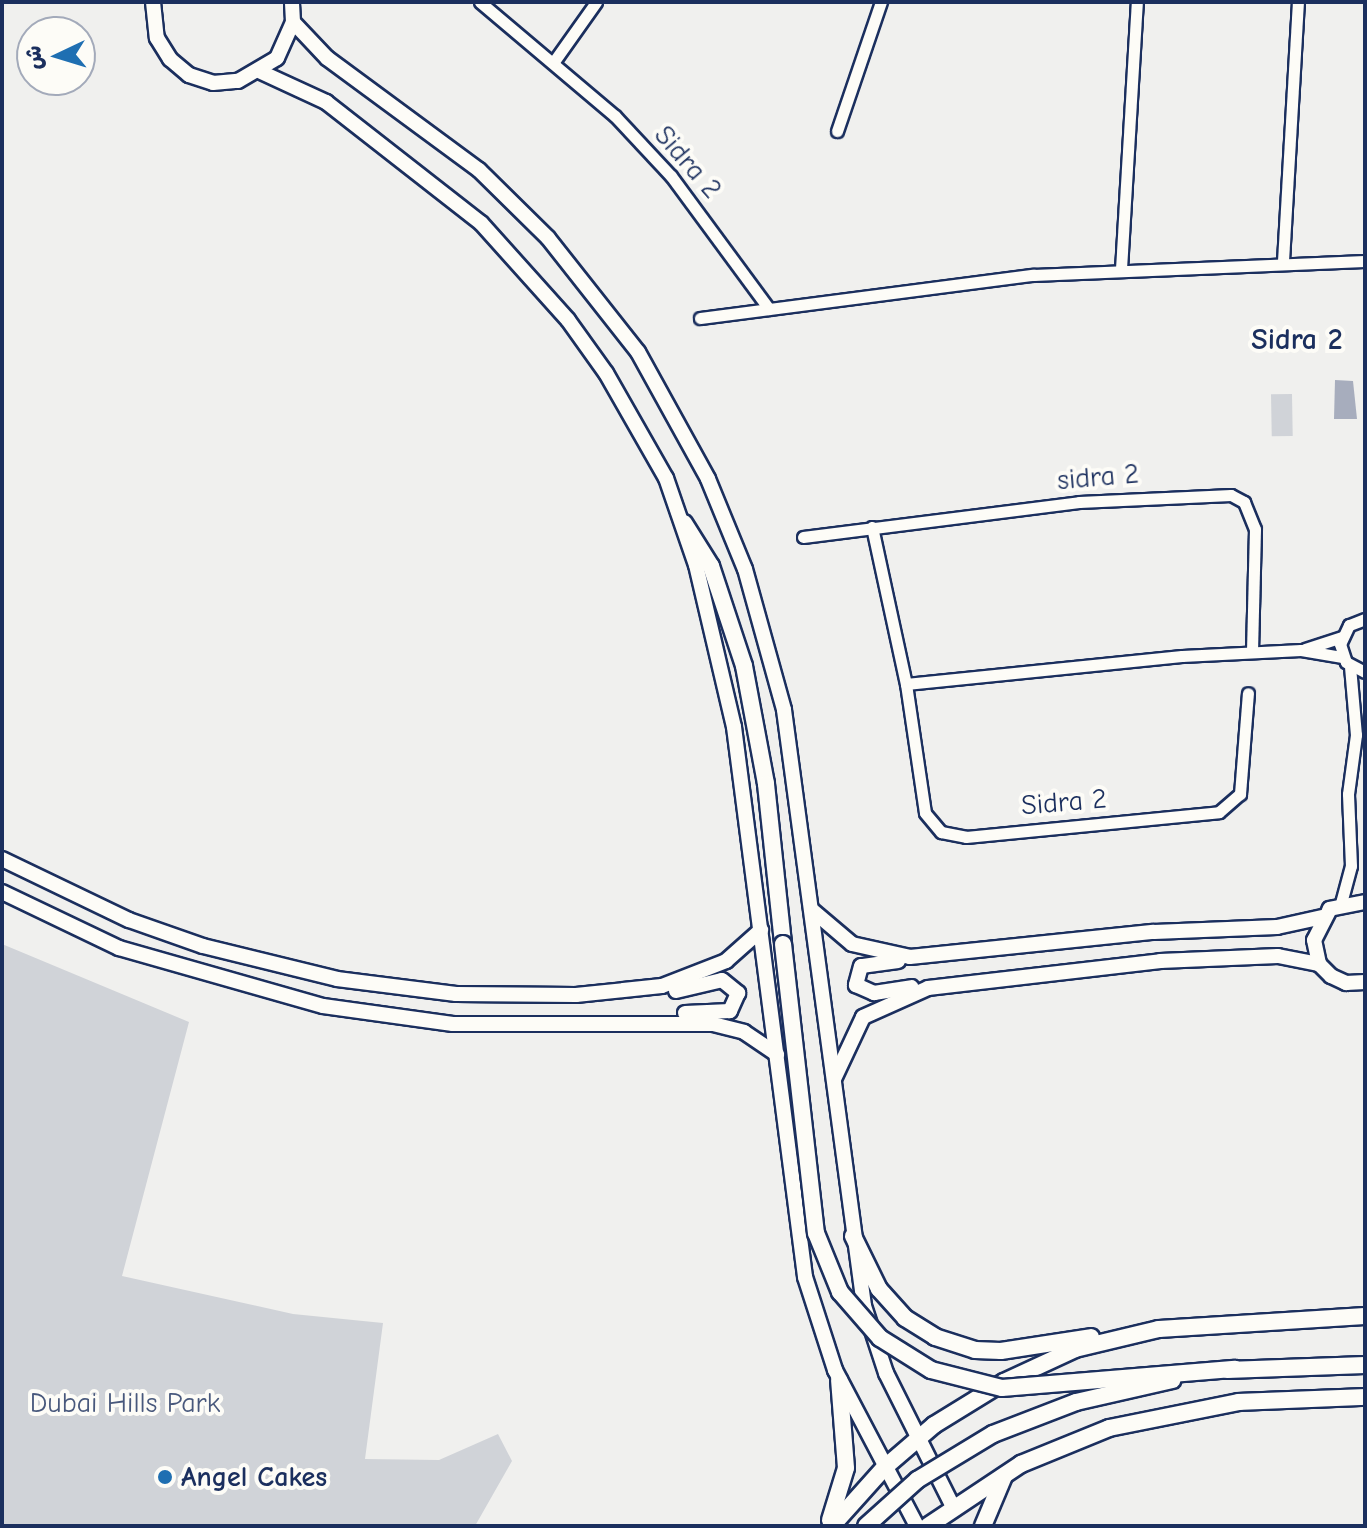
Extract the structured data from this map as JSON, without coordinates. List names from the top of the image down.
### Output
{
  "streets": {
    "street": ["Sidra 2", "sidra 2"]
  },
  "crossings": [
    ["Sidra 2", "sidra 2"]
  ],
  "districts": ["Sidra 2"],
  "parks": ["Dubai Hills Park"],
  "places": ["Angel Cakes"],
  "north": "left"
}
